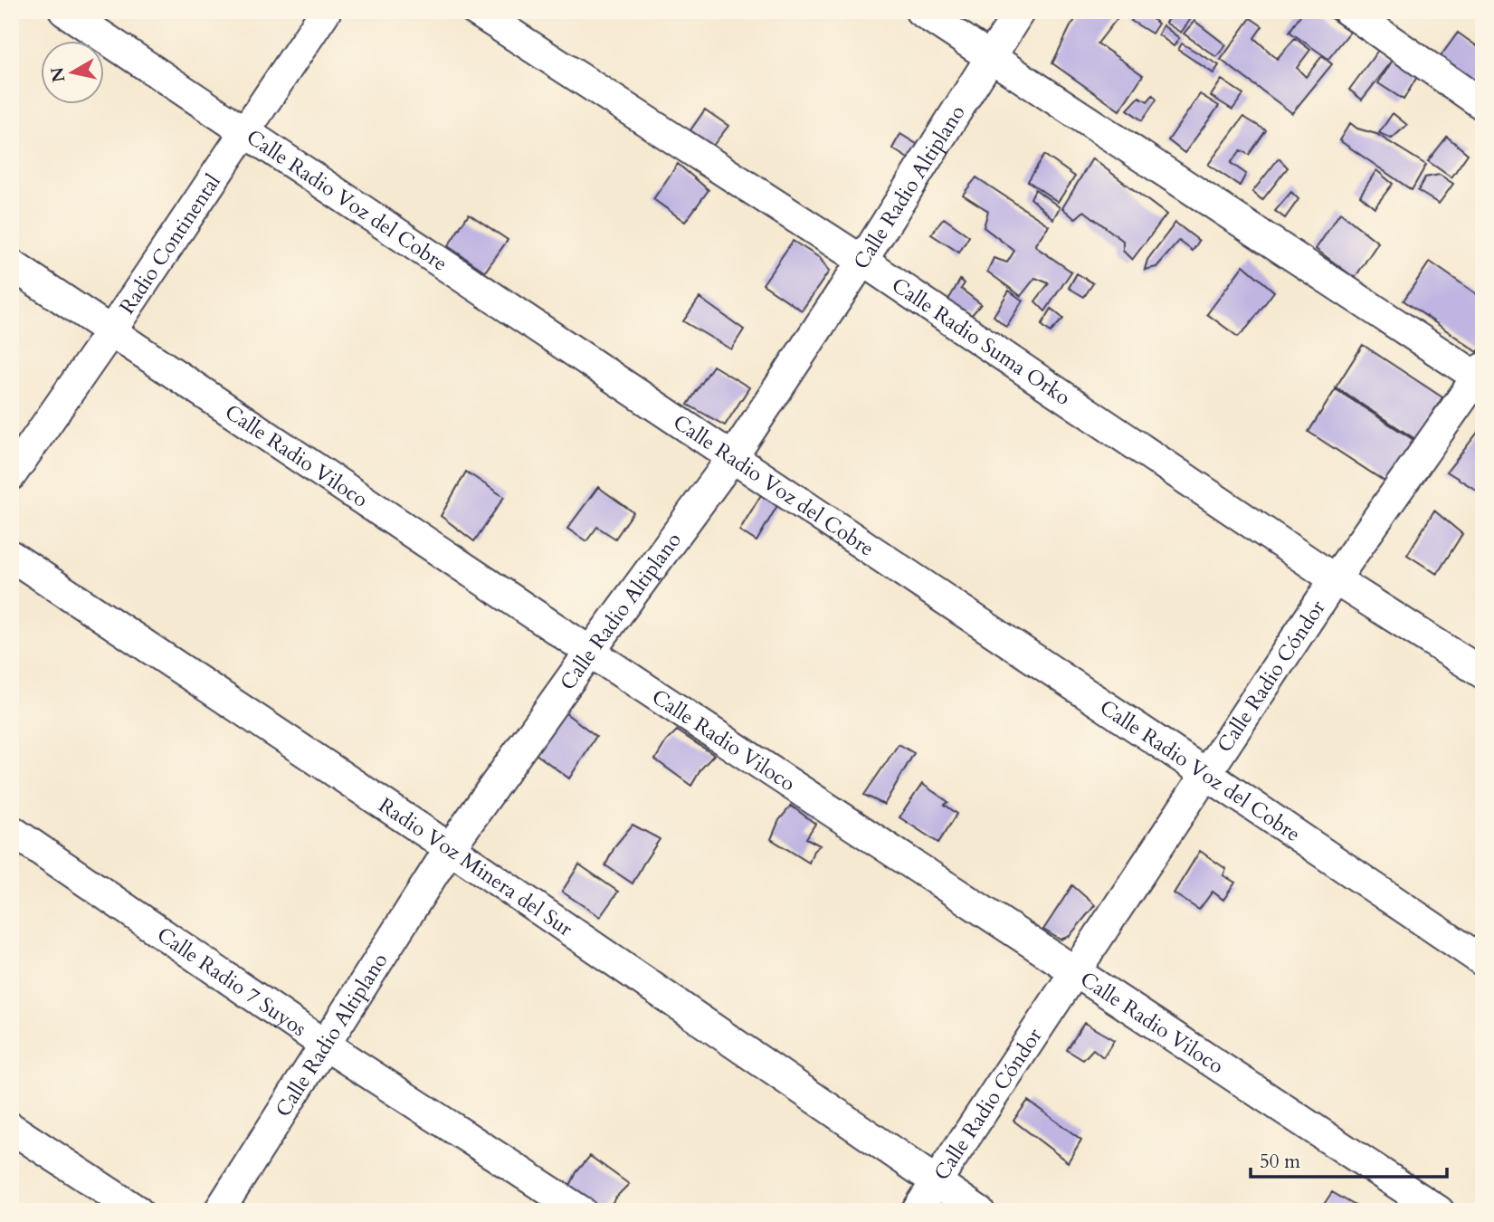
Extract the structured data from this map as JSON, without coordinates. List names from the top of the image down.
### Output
{
  "streets": {
    "street": [
      "Calle Radio Altiplano",
      "Calle Radio Voz del Cobre",
      "Radio Continental",
      "Calle Radio Suma Orko",
      "Calle Radio Viloco",
      "Calle Radio Cóndor",
      "Radio Voz Minera del Sur",
      "Calle Radio 7 Suyos"
    ]
  },
  "crossings": [
    ["Calle Radio Altiplano", "Calle Radio Voz del Cobre"],
    ["Calle Radio Altiplano", "Calle Radio Suma Orko"],
    ["Calle Radio Altiplano", "Calle Radio Viloco"],
    ["Calle Radio Altiplano", "Radio Voz Minera del Sur"],
    ["Calle Radio Altiplano", "Calle Radio 7 Suyos"],
    ["Calle Radio Voz del Cobre", "Radio Continental"],
    ["Calle Radio Voz del Cobre", "Calle Radio Cóndor"],
    ["Radio Continental", "Calle Radio Viloco"],
    ["Calle Radio Suma Orko", "Calle Radio Cóndor"],
    ["Calle Radio Viloco", "Calle Radio Cóndor"],
    ["Calle Radio Cóndor", "Radio Voz Minera del Sur"]
  ],
  "scale_bar": "50 m",
  "north": "left"
}
